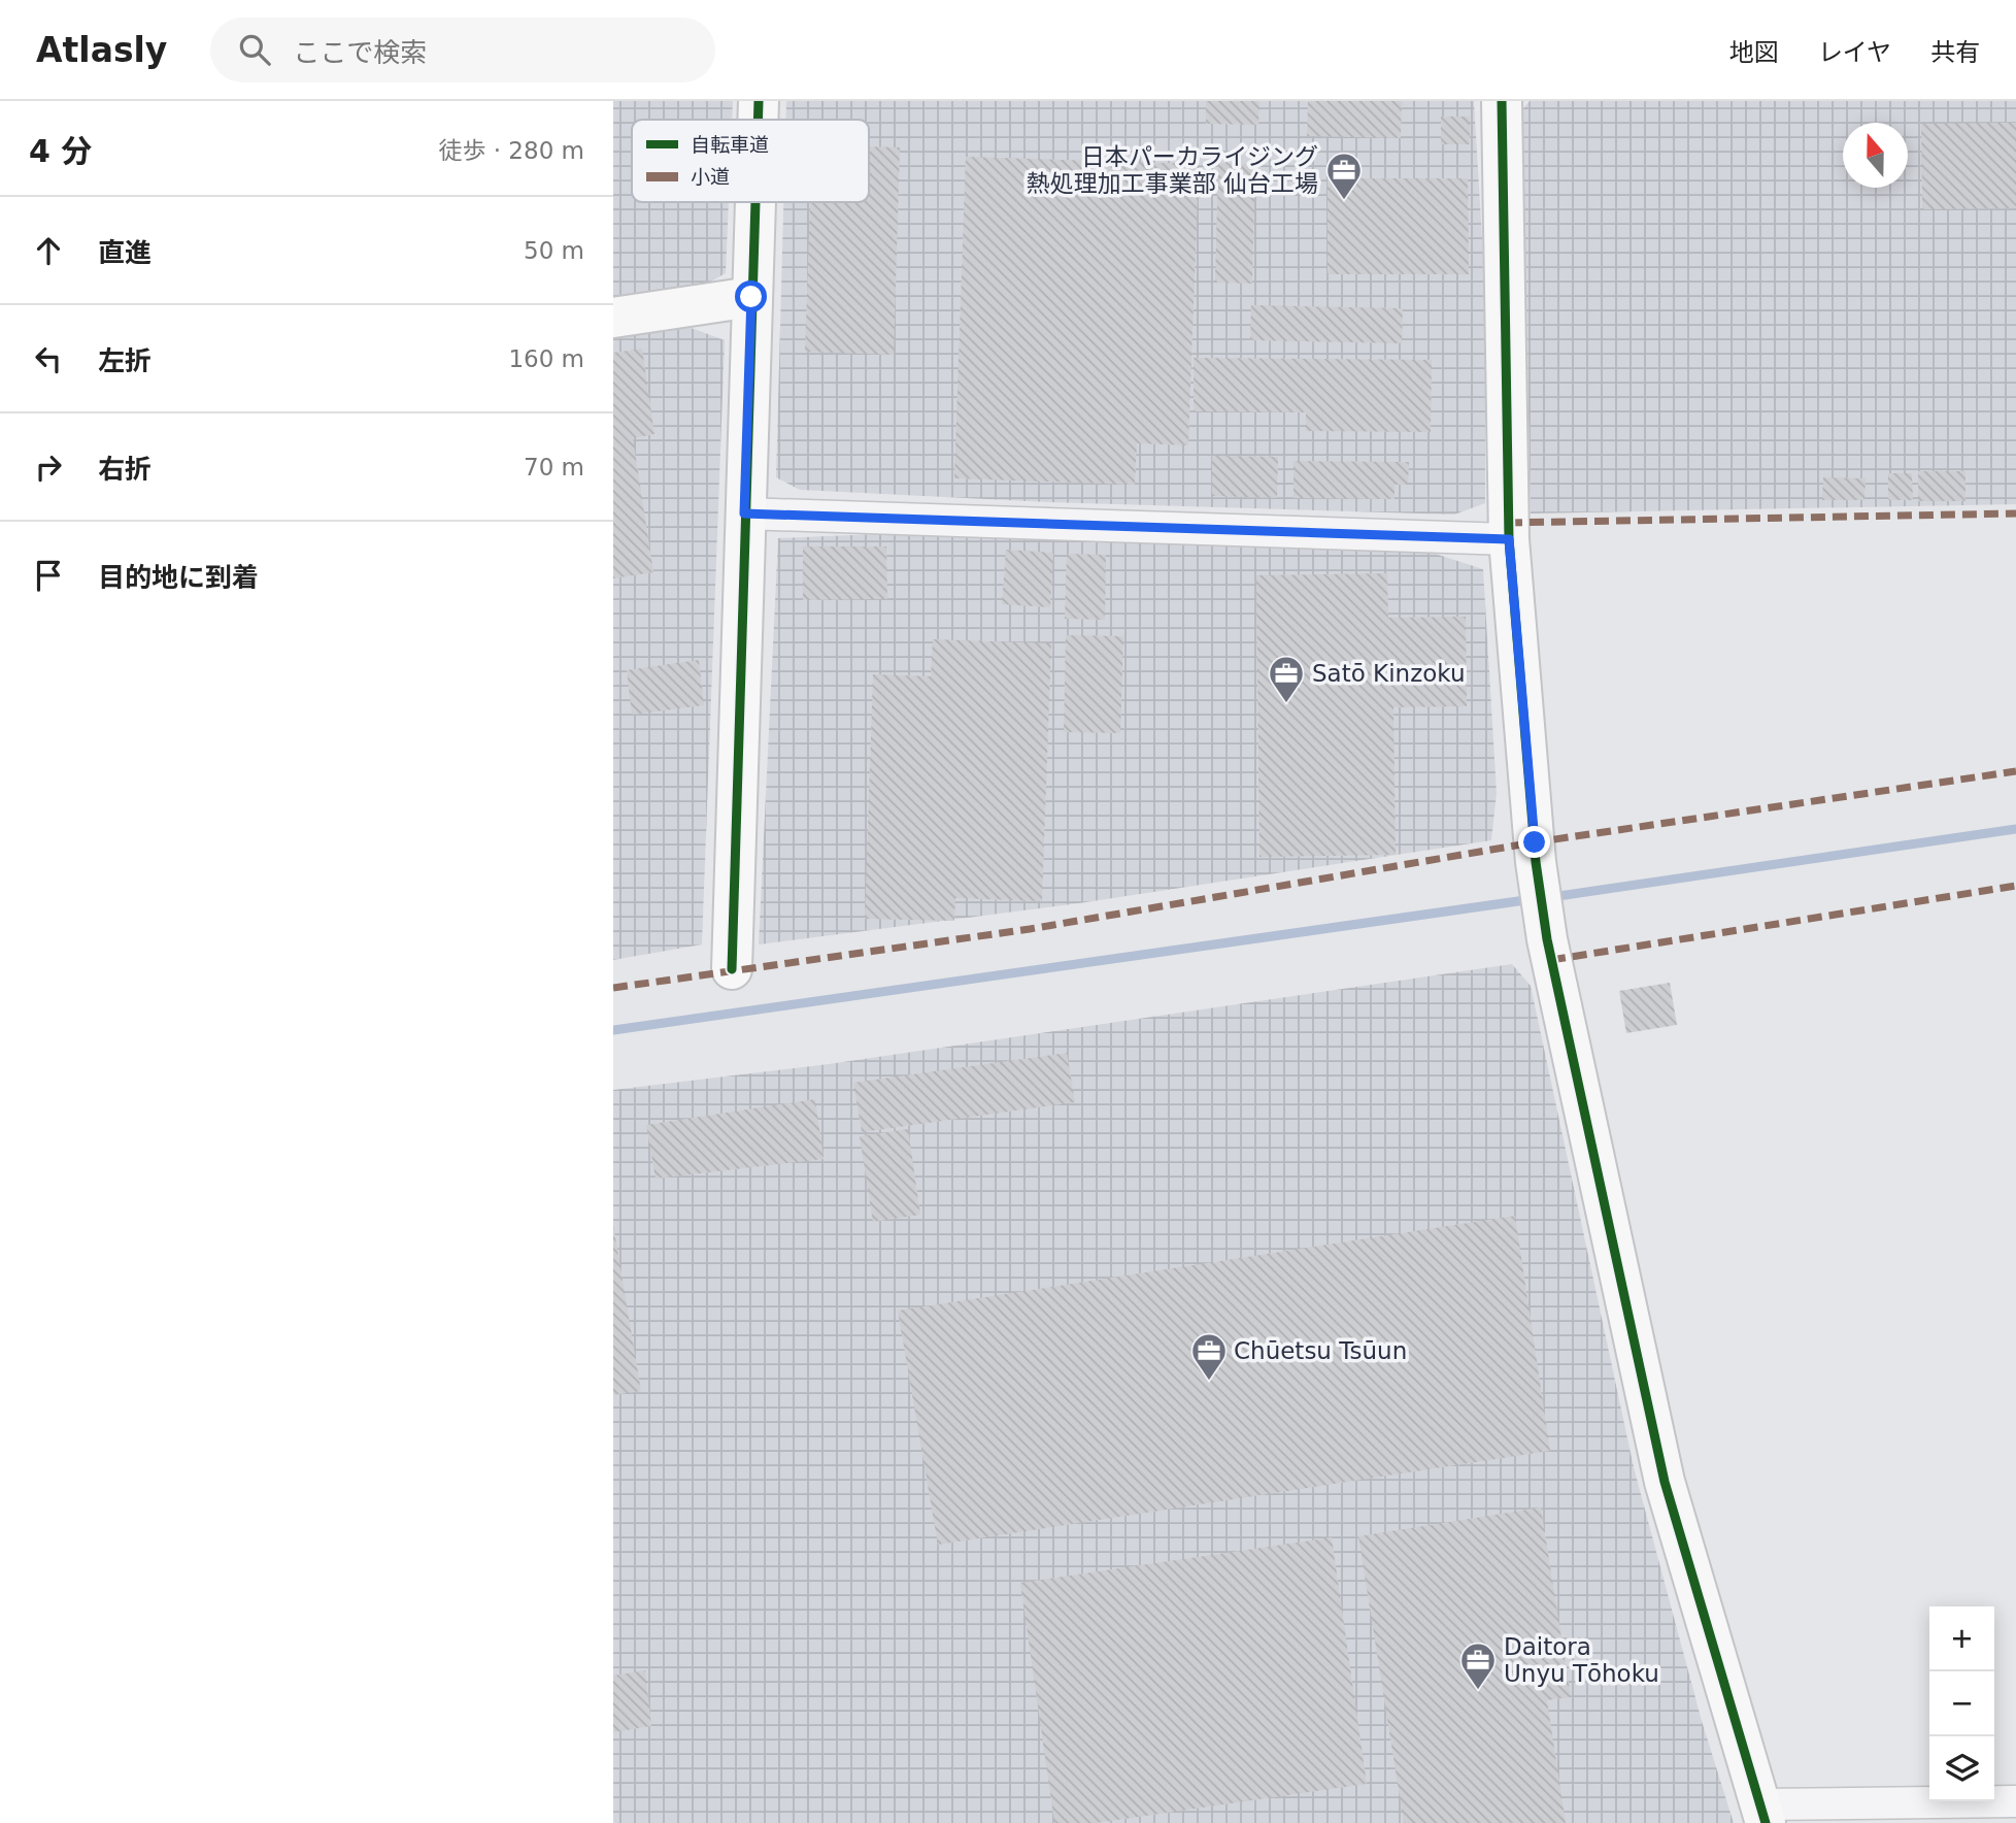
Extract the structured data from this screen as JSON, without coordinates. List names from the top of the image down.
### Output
{
  "places": {
    "office": [
      "日本パーカライジング 熱処理加工事業部 仙台工場",
      "Satō Kinzoku",
      "Chūetsu Tsūun",
      "Daitora Unyu Tōhoku"
    ]
  },
  "legend": ["自転車道", "小道"],
  "north": "top",
  "page": {
    "header": "Atlasly",
    "search": "ここで検索",
    "nav": ["地図", "レイヤ", "共有"],
    "heading": ["4 分", "徒歩 · 280 m"],
    "list": [
      ["直進", "50 m"],
      ["左折", "160 m"],
      ["右折", "70 m"],
      "目的地に到着"
    ],
    "map_buttons": ["+", "−"]
  }
}
